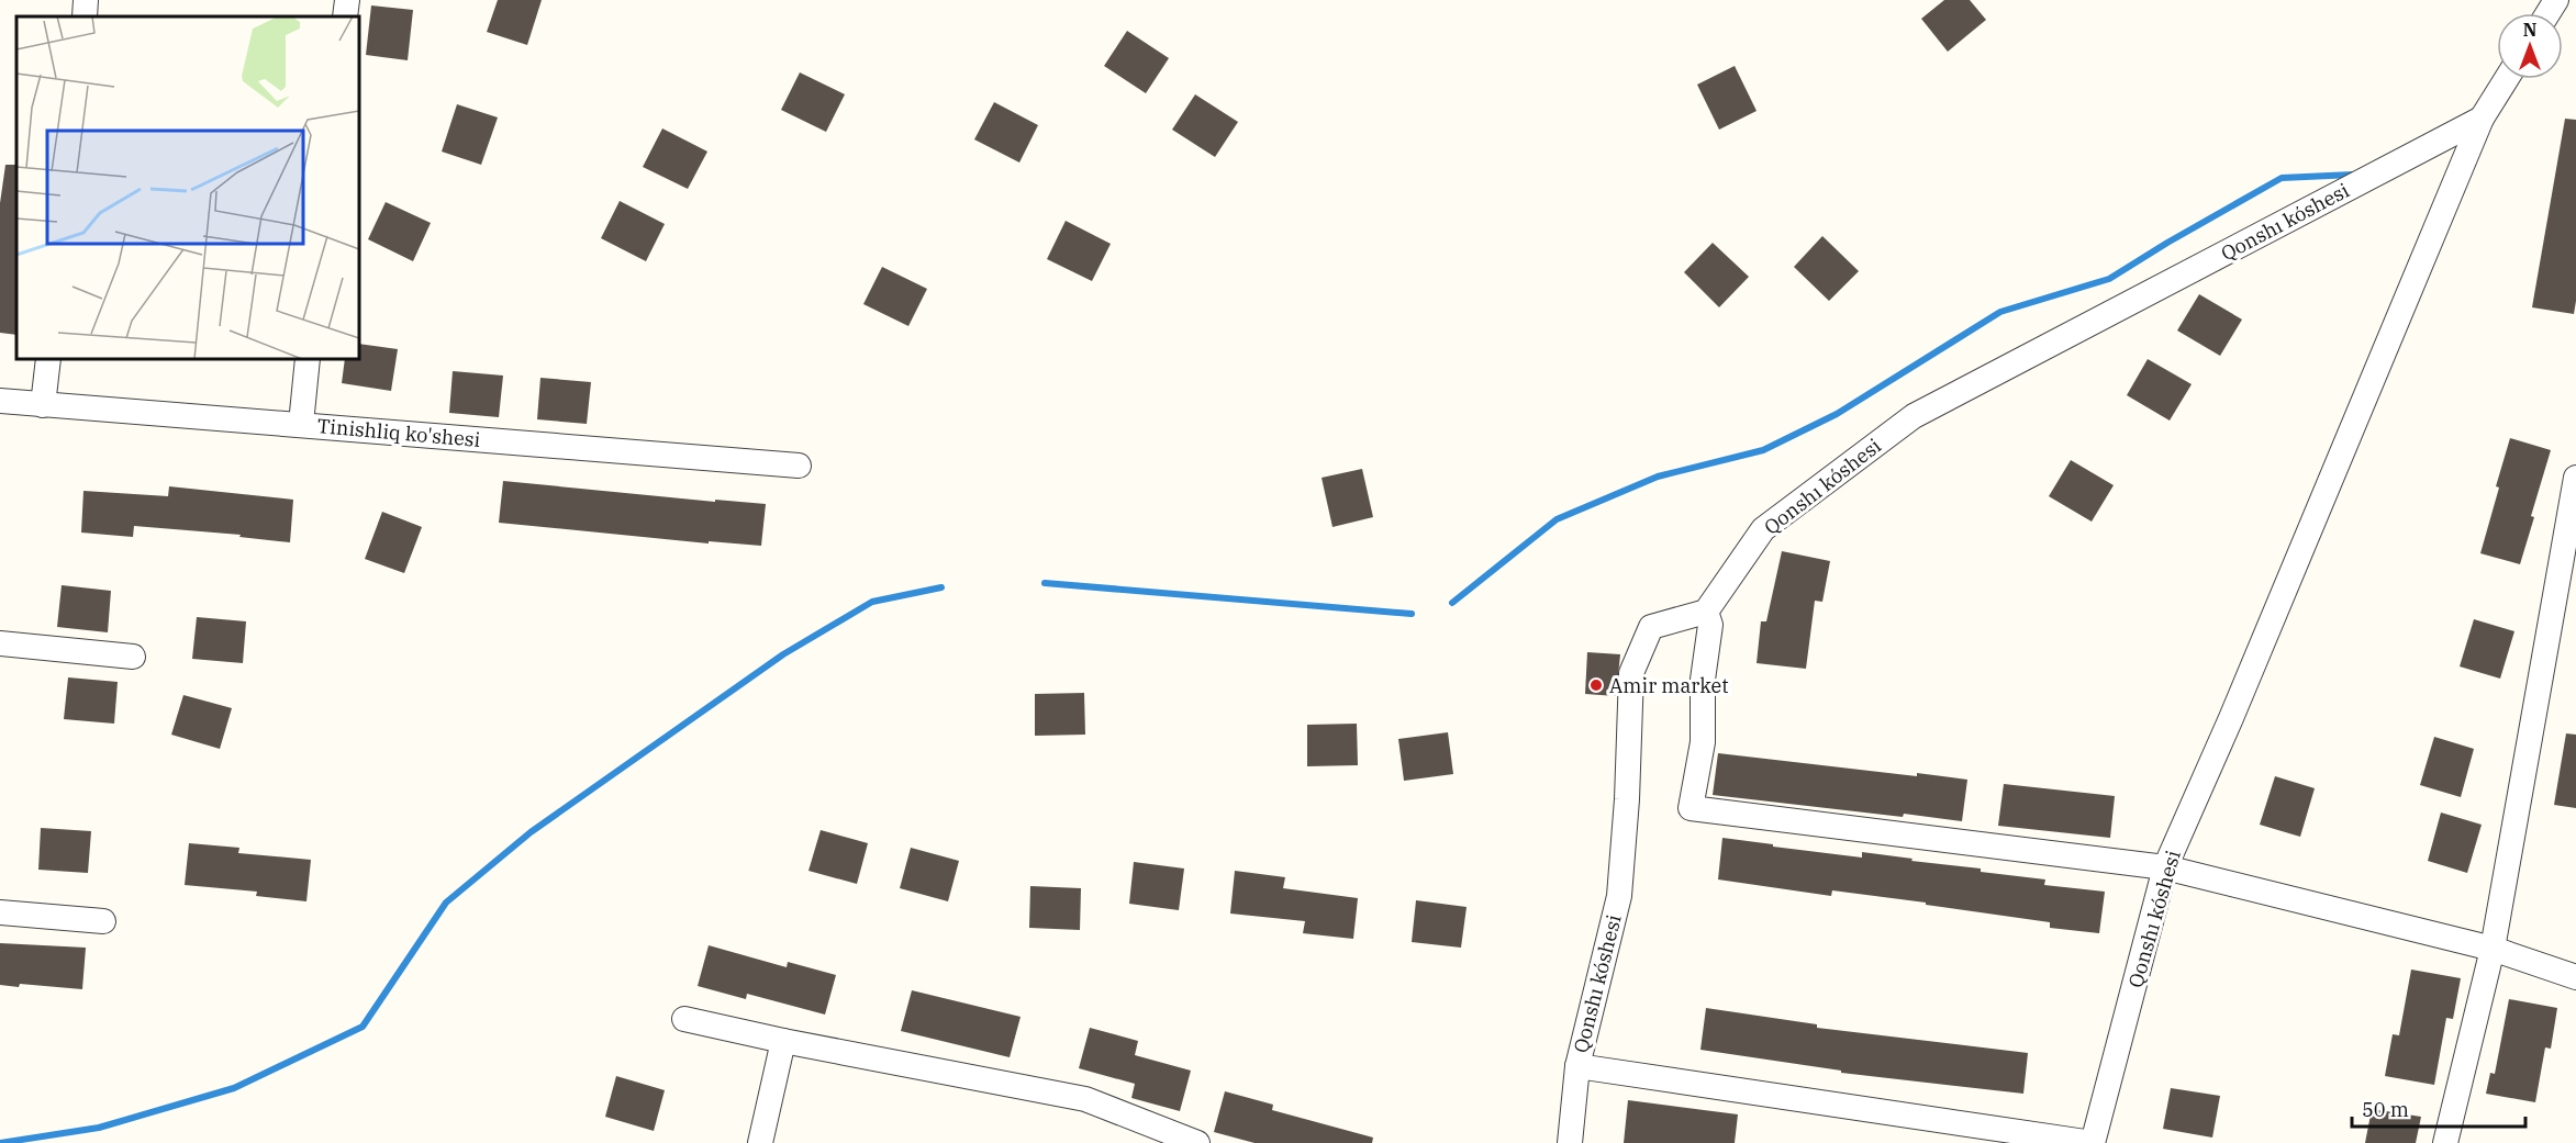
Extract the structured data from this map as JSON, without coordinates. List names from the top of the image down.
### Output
{
  "streets": {
    "street": ["Qonshı kóshesi", "Tinishliq ko'shesi"]
  },
  "places": ["Amir market"],
  "scale_bar": "50 m",
  "north": "top"
}
